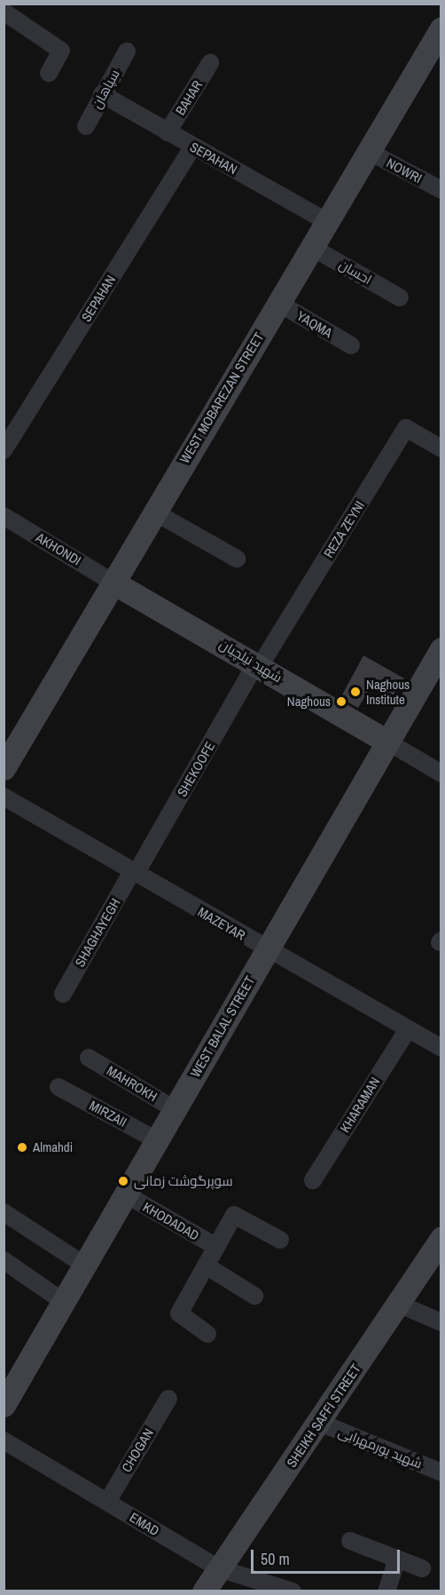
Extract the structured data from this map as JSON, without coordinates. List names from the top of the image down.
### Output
{
  "streets": {
    "street": [
      "سپاهان",
      "BAHAR",
      "SEPAHAN",
      "NOWRI",
      "احسان",
      "YAQMA",
      "WEST MOBAREZAN STREET",
      "REZA ZEYNI",
      "AKHONDI",
      "شهید نیلچیان",
      "SHEKOOFE",
      "MAZEYAR",
      "SHAGHAYEGH",
      "WEST BALAL STREET",
      "MAHROKH",
      "KHARAMAN",
      "MIRZAII",
      "KHODADAD",
      "SHEIKH SAFFI STREET",
      "شهید پورمهرابی",
      "CHOGAN",
      "EMAD"
    ]
  },
  "crossings": [
    ["سپاهان", "SEPAHAN"],
    ["BAHAR", "SEPAHAN"],
    ["SEPAHAN", "WEST MOBAREZAN STREET"],
    ["NOWRI", "WEST MOBAREZAN STREET"],
    ["احسان", "WEST MOBAREZAN STREET"],
    ["YAQMA", "WEST MOBAREZAN STREET"],
    ["WEST MOBAREZAN STREET", "AKHONDI"],
    ["WEST MOBAREZAN STREET", "شهید نیلچیان"],
    ["REZA ZEYNI", "شهید نیلچیان"],
    ["REZA ZEYNI", "SHEKOOFE"],
    ["AKHONDI", "شهید نیلچیان"],
    ["شهید نیلچیان", "SHEKOOFE"],
    ["شهید نیلچیان", "WEST BALAL STREET"],
    ["SHEKOOFE", "MAZEYAR"],
    ["SHEKOOFE", "SHAGHAYEGH"],
    ["MAZEYAR", "SHAGHAYEGH"],
    ["MAZEYAR", "WEST BALAL STREET"],
    ["MAZEYAR", "KHARAMAN"],
    ["WEST BALAL STREET", "MAHROKH"],
    ["WEST BALAL STREET", "MIRZAII"],
    ["WEST BALAL STREET", "KHODADAD"],
    ["SHEIKH SAFFI STREET", "شهید پورمهرابی"],
    ["SHEIKH SAFFI STREET", "EMAD"],
    ["CHOGAN", "EMAD"]
  ],
  "places": [
    "Naghous Institute",
    "Naghous",
    "Almahdi",
    "سوپرگوشت زمانی"
  ],
  "scale_bar": "50 m"
}
